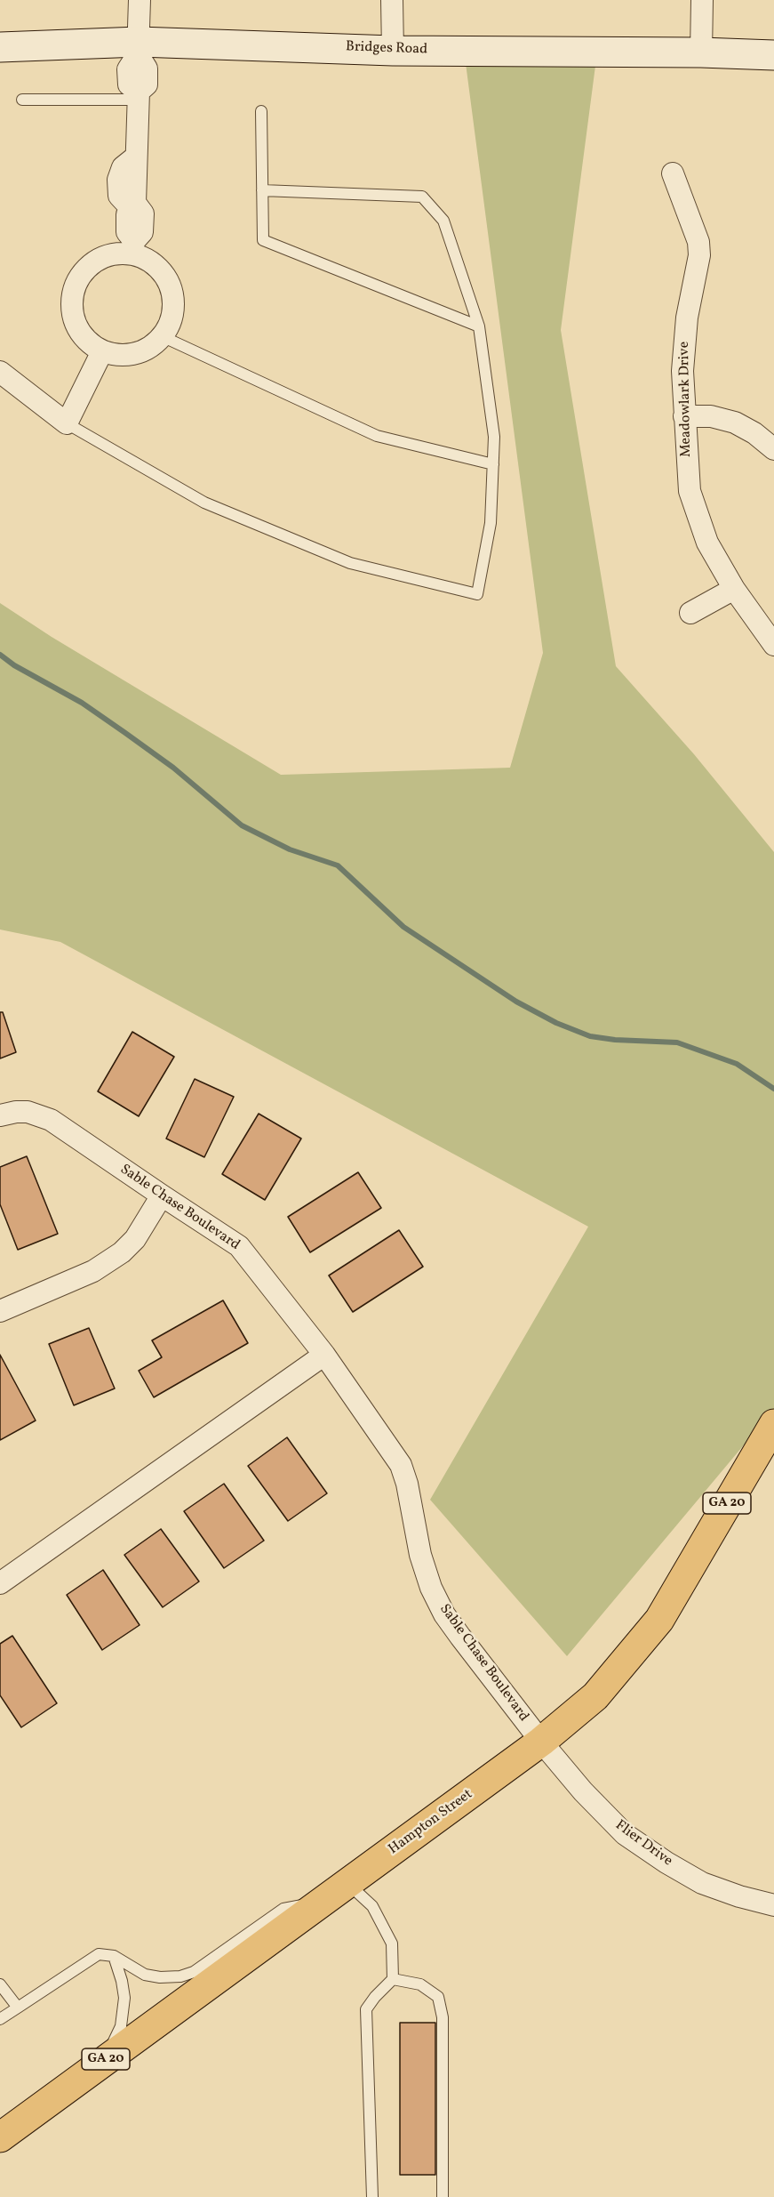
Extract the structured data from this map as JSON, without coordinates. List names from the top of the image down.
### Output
{
  "streets": {
    "main road": ["GA 20", "Hampton Street"],
    "street": [
      "Bridges Road",
      "Meadowlark Drive",
      "Sable Chase Boulevard",
      "Flier Drive"
    ]
  },
  "crossings": [
    ["Sable Chase Boulevard", "Hampton Street"],
    ["Sable Chase Boulevard", "Flier Drive"],
    ["Hampton Street", "Flier Drive"]
  ]
}
